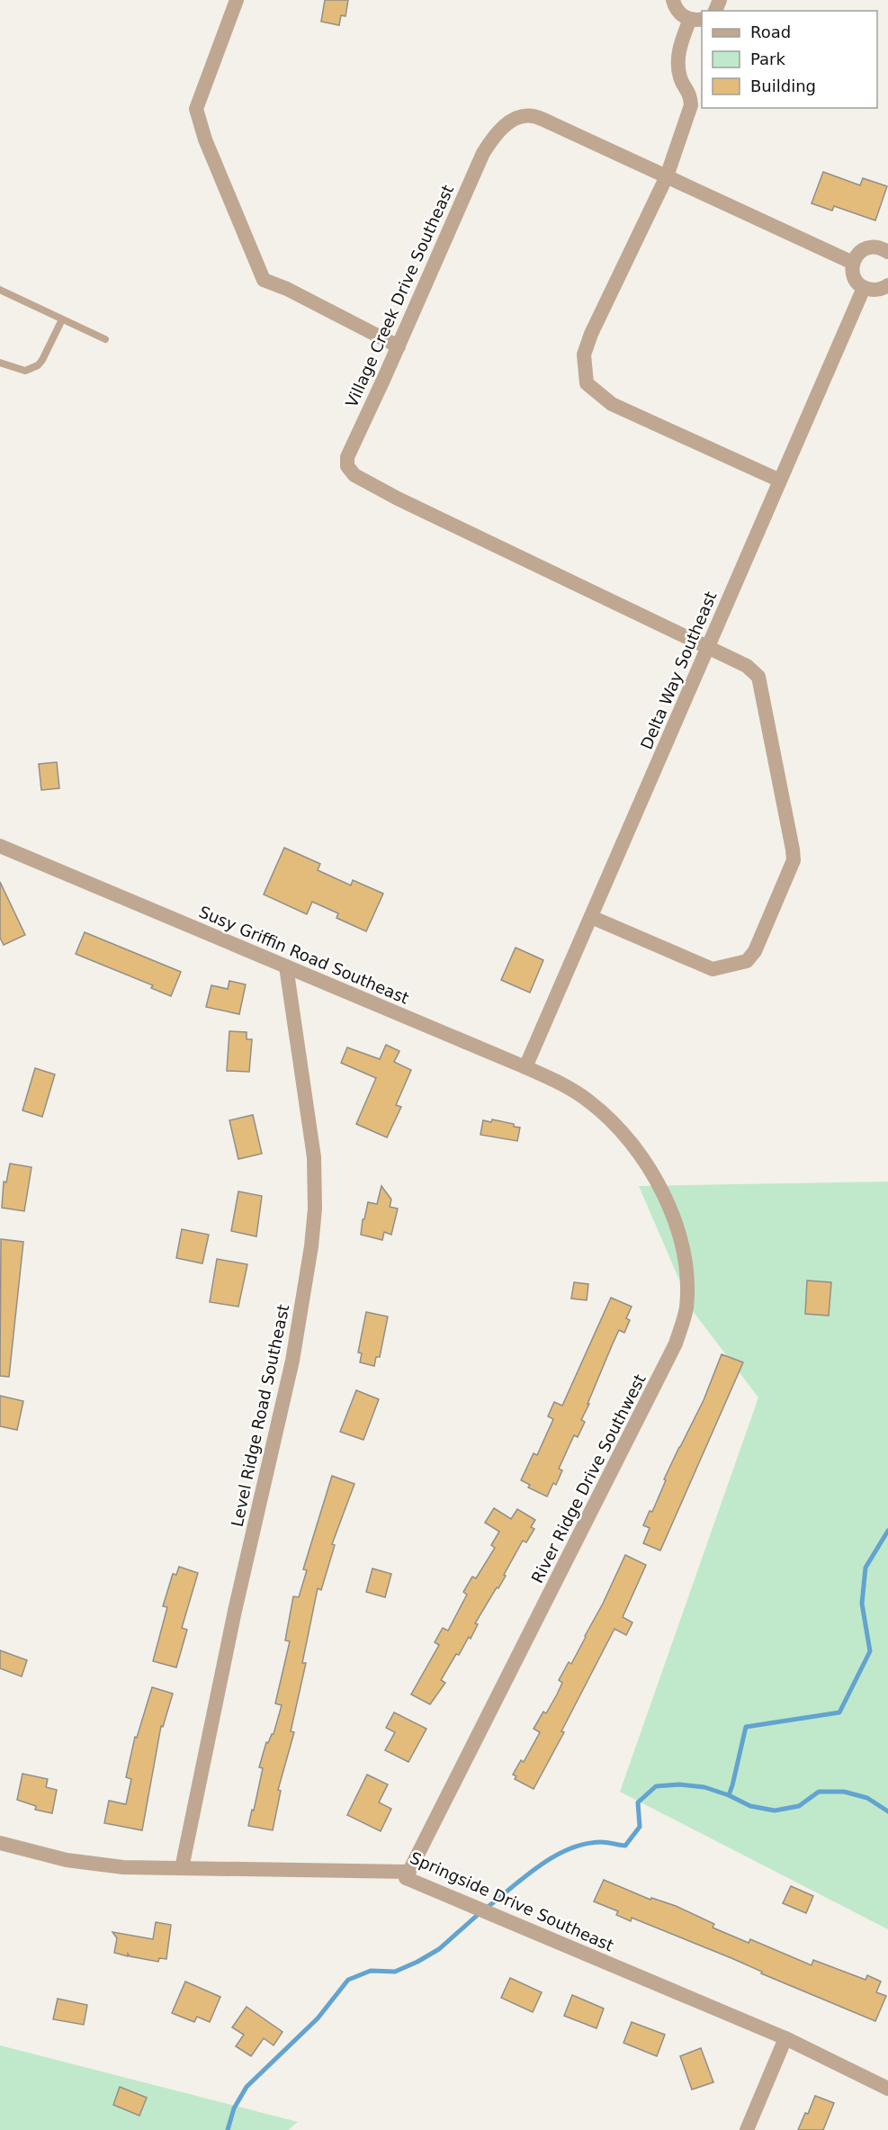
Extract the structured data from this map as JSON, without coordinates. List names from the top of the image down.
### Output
{
  "streets": {
    "street": [
      "Village Creek Drive Southeast",
      "Delta Way Southeast",
      "Susy Griffin Road Southeast",
      "Level Ridge Road Southeast",
      "River Ridge Drive Southwest",
      "Springside Drive Southeast"
    ]
  },
  "crossings": [
    ["Village Creek Drive Southeast", "Delta Way Southeast"],
    ["Delta Way Southeast", "Susy Griffin Road Southeast"],
    ["Susy Griffin Road Southeast", "Level Ridge Road Southeast"],
    ["Susy Griffin Road Southeast", "River Ridge Drive Southwest"],
    ["Level Ridge Road Southeast", "Springside Drive Southeast"],
    ["River Ridge Drive Southwest", "Springside Drive Southeast"]
  ],
  "legend": ["Road", "Park", "Building"]
}
